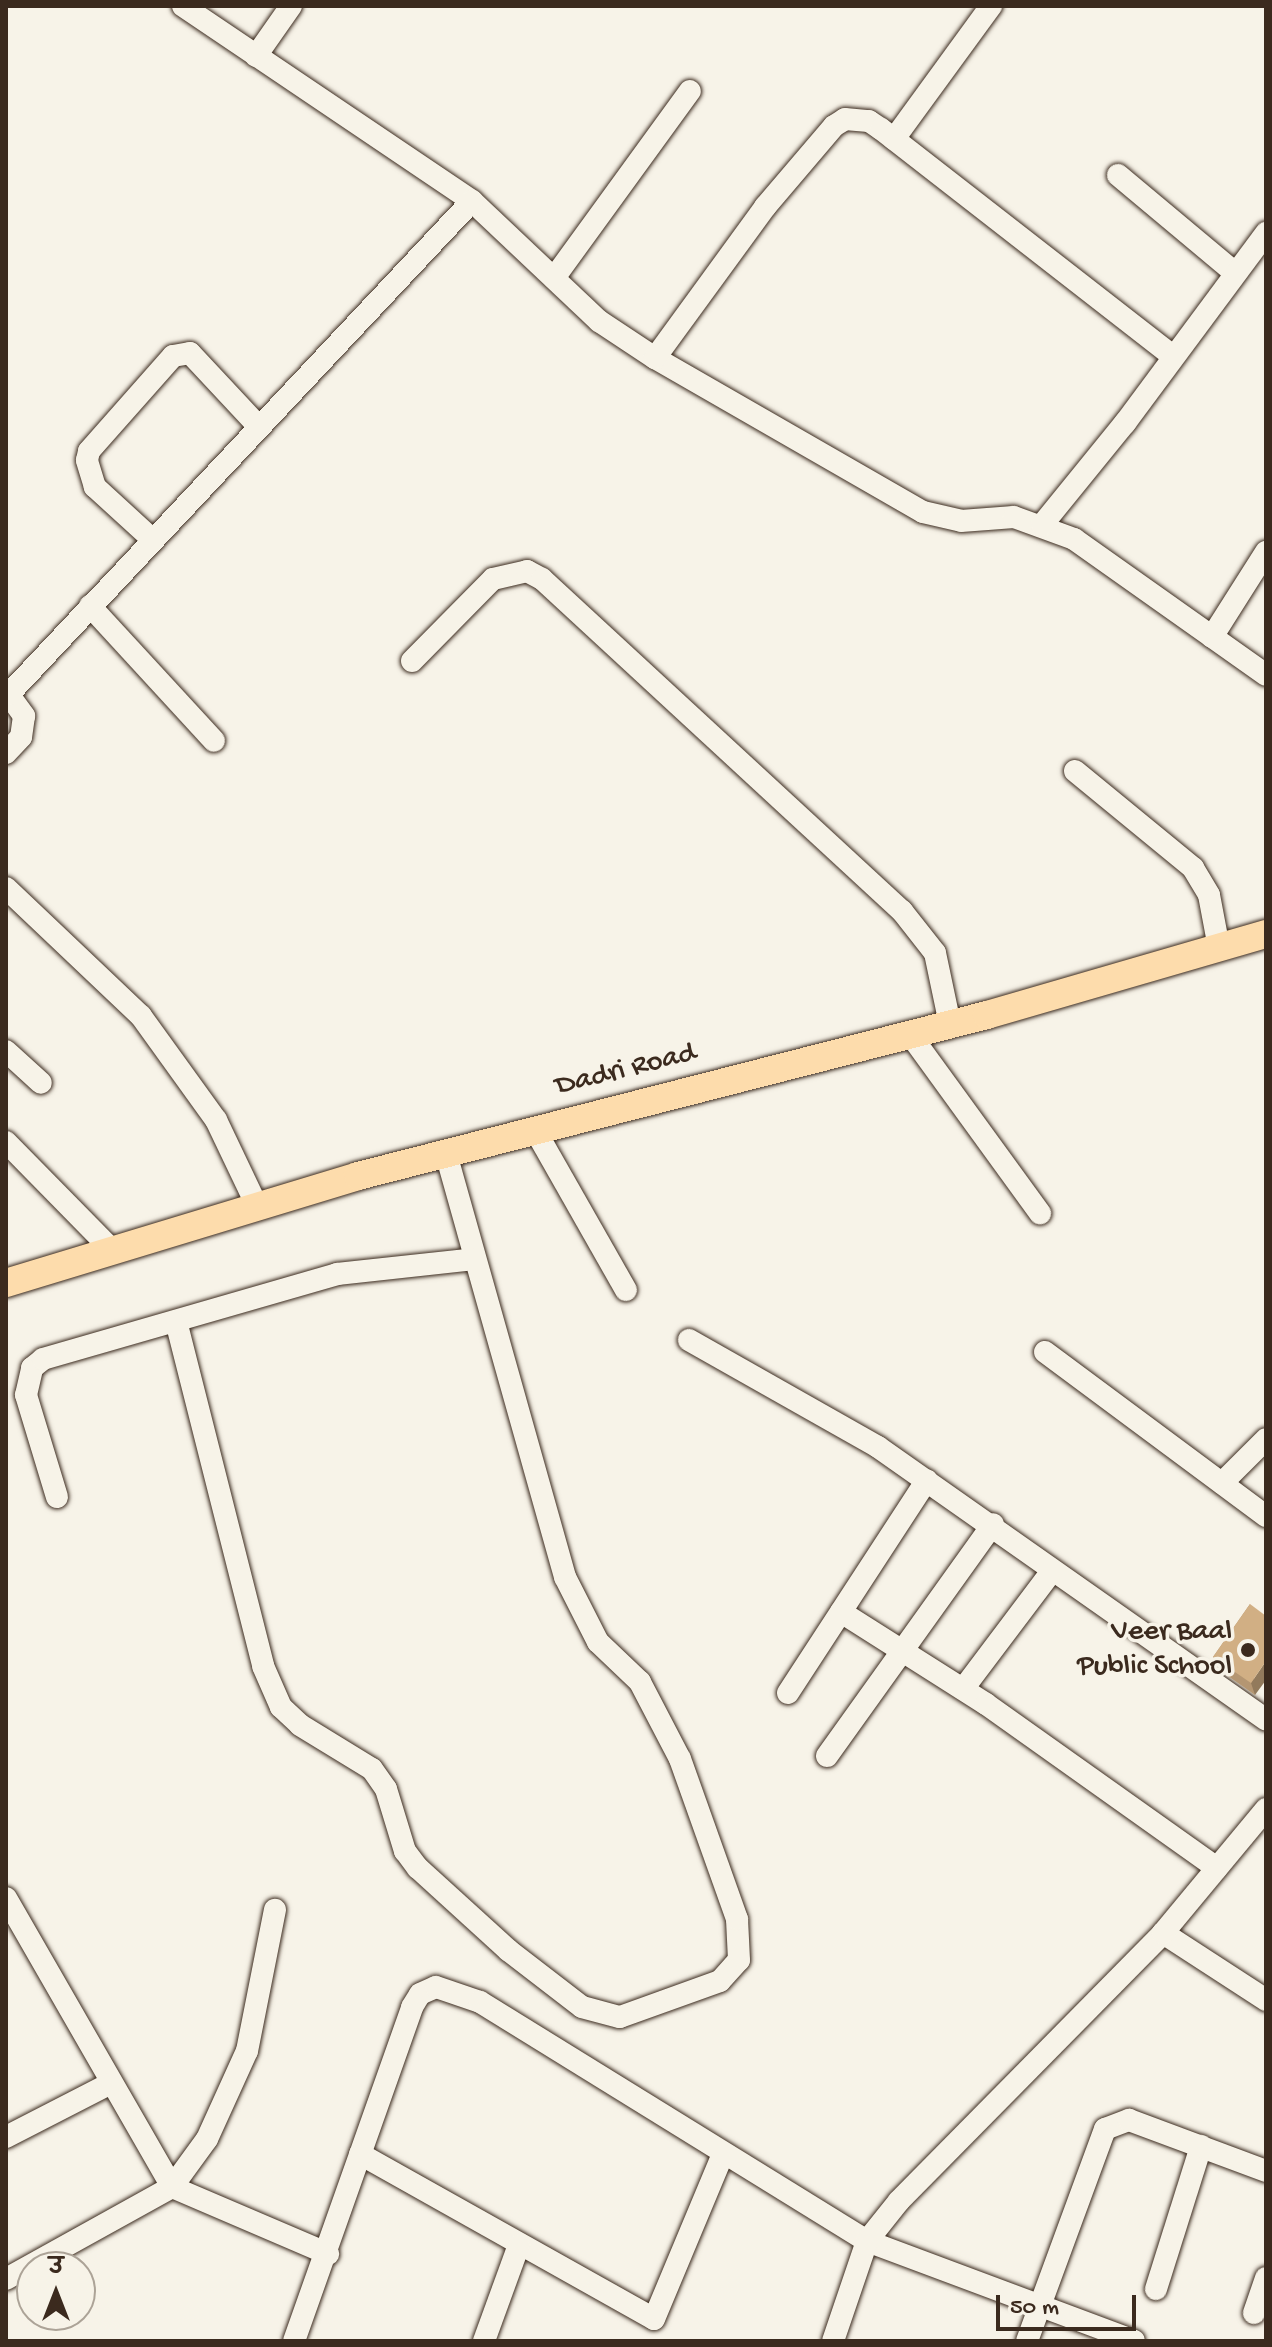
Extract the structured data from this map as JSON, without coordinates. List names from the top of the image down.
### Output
{
  "streets": {
    "main road": ["Dadri Road"]
  },
  "places": ["Veer Baal Public School"],
  "scale_bar": "50 m",
  "north": "top"
}
